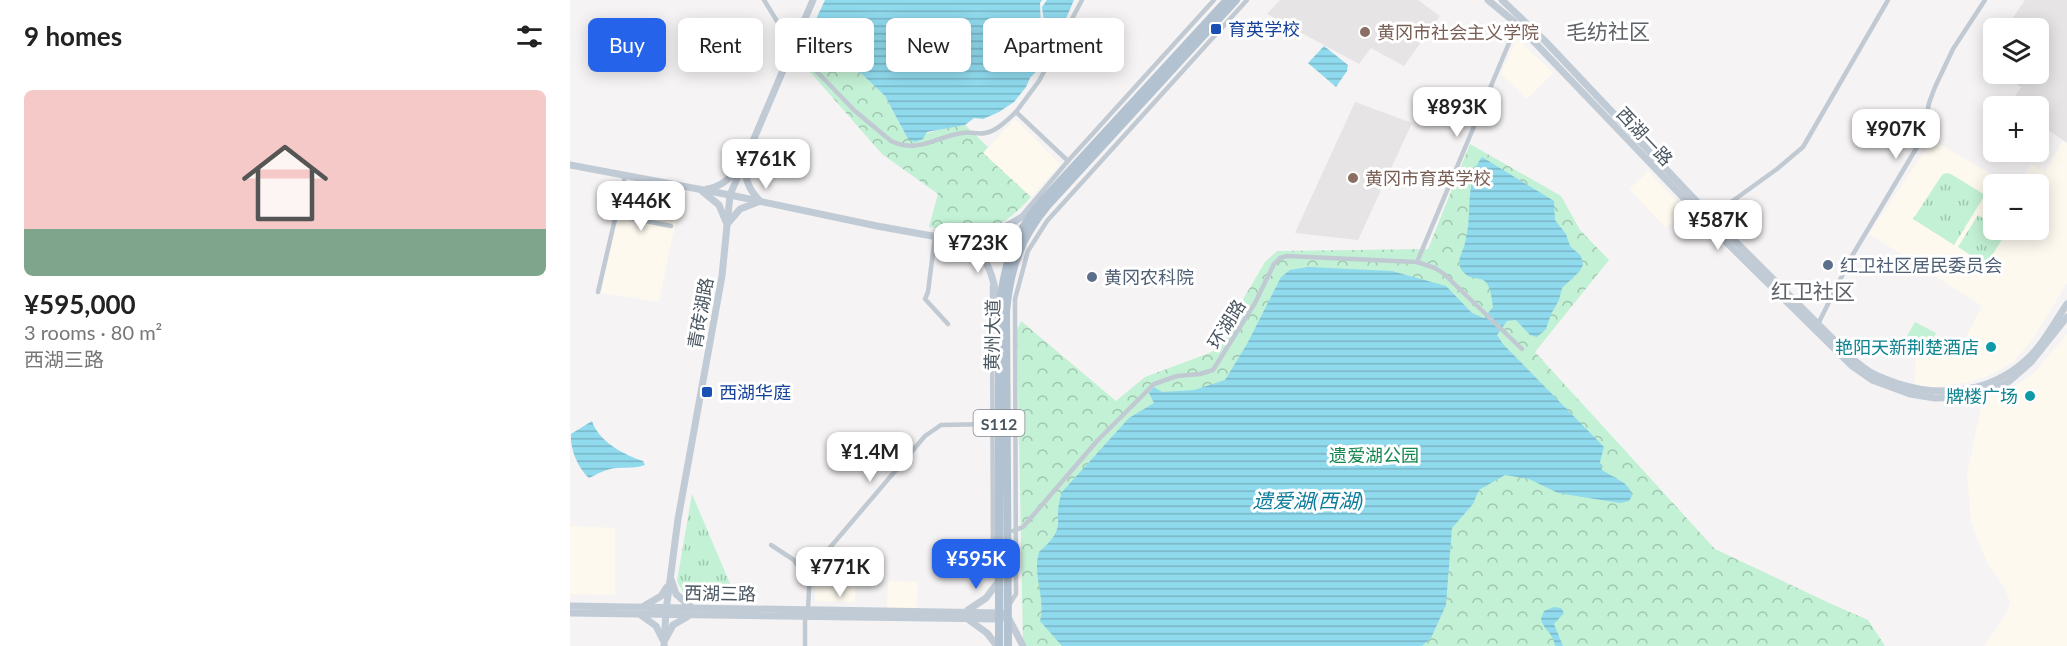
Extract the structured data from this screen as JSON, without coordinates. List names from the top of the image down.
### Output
{
  "streets": {
    "main road": [
      "西湖一路",
      "青砖湖路",
      "黄州大道",
      "S112",
      "西湖三路"
    ],
    "street": ["环湖路"]
  },
  "crossings": [
    ["青砖湖路", "西湖三路"],
    ["黄州大道", "西湖三路"]
  ],
  "districts": ["毛纺社区", "红卫社区"],
  "water": ["遗爱湖(西湖)"],
  "parks": ["遗爱湖公园"],
  "places": {
    "transit": ["育英学校", "西湖华庭"],
    "other": [
      "黄冈市社会主义学院",
      "黄冈市育英学校",
      "红卫社区居民委员会",
      "黄冈农科院",
      "艳阳天新荆楚酒店",
      "牌楼广场"
    ]
  },
  "page": {
    "heading": "9 homes",
    "map_buttons": ["+", "−"],
    "chip": [
      "Buy",
      "Rent",
      "Filters",
      "New",
      "Apartment"
    ],
    "list": [
      {
        "name": "¥595,000",
        "note": "3 rooms · 80 m² · 西湖三路"
      }
    ],
    "price": [
      "¥893K",
      "¥907K",
      "¥761K",
      "¥446K",
      "¥587K",
      "¥723K",
      "¥1.4M",
      "¥595K",
      "¥771K"
    ]
  }
}
